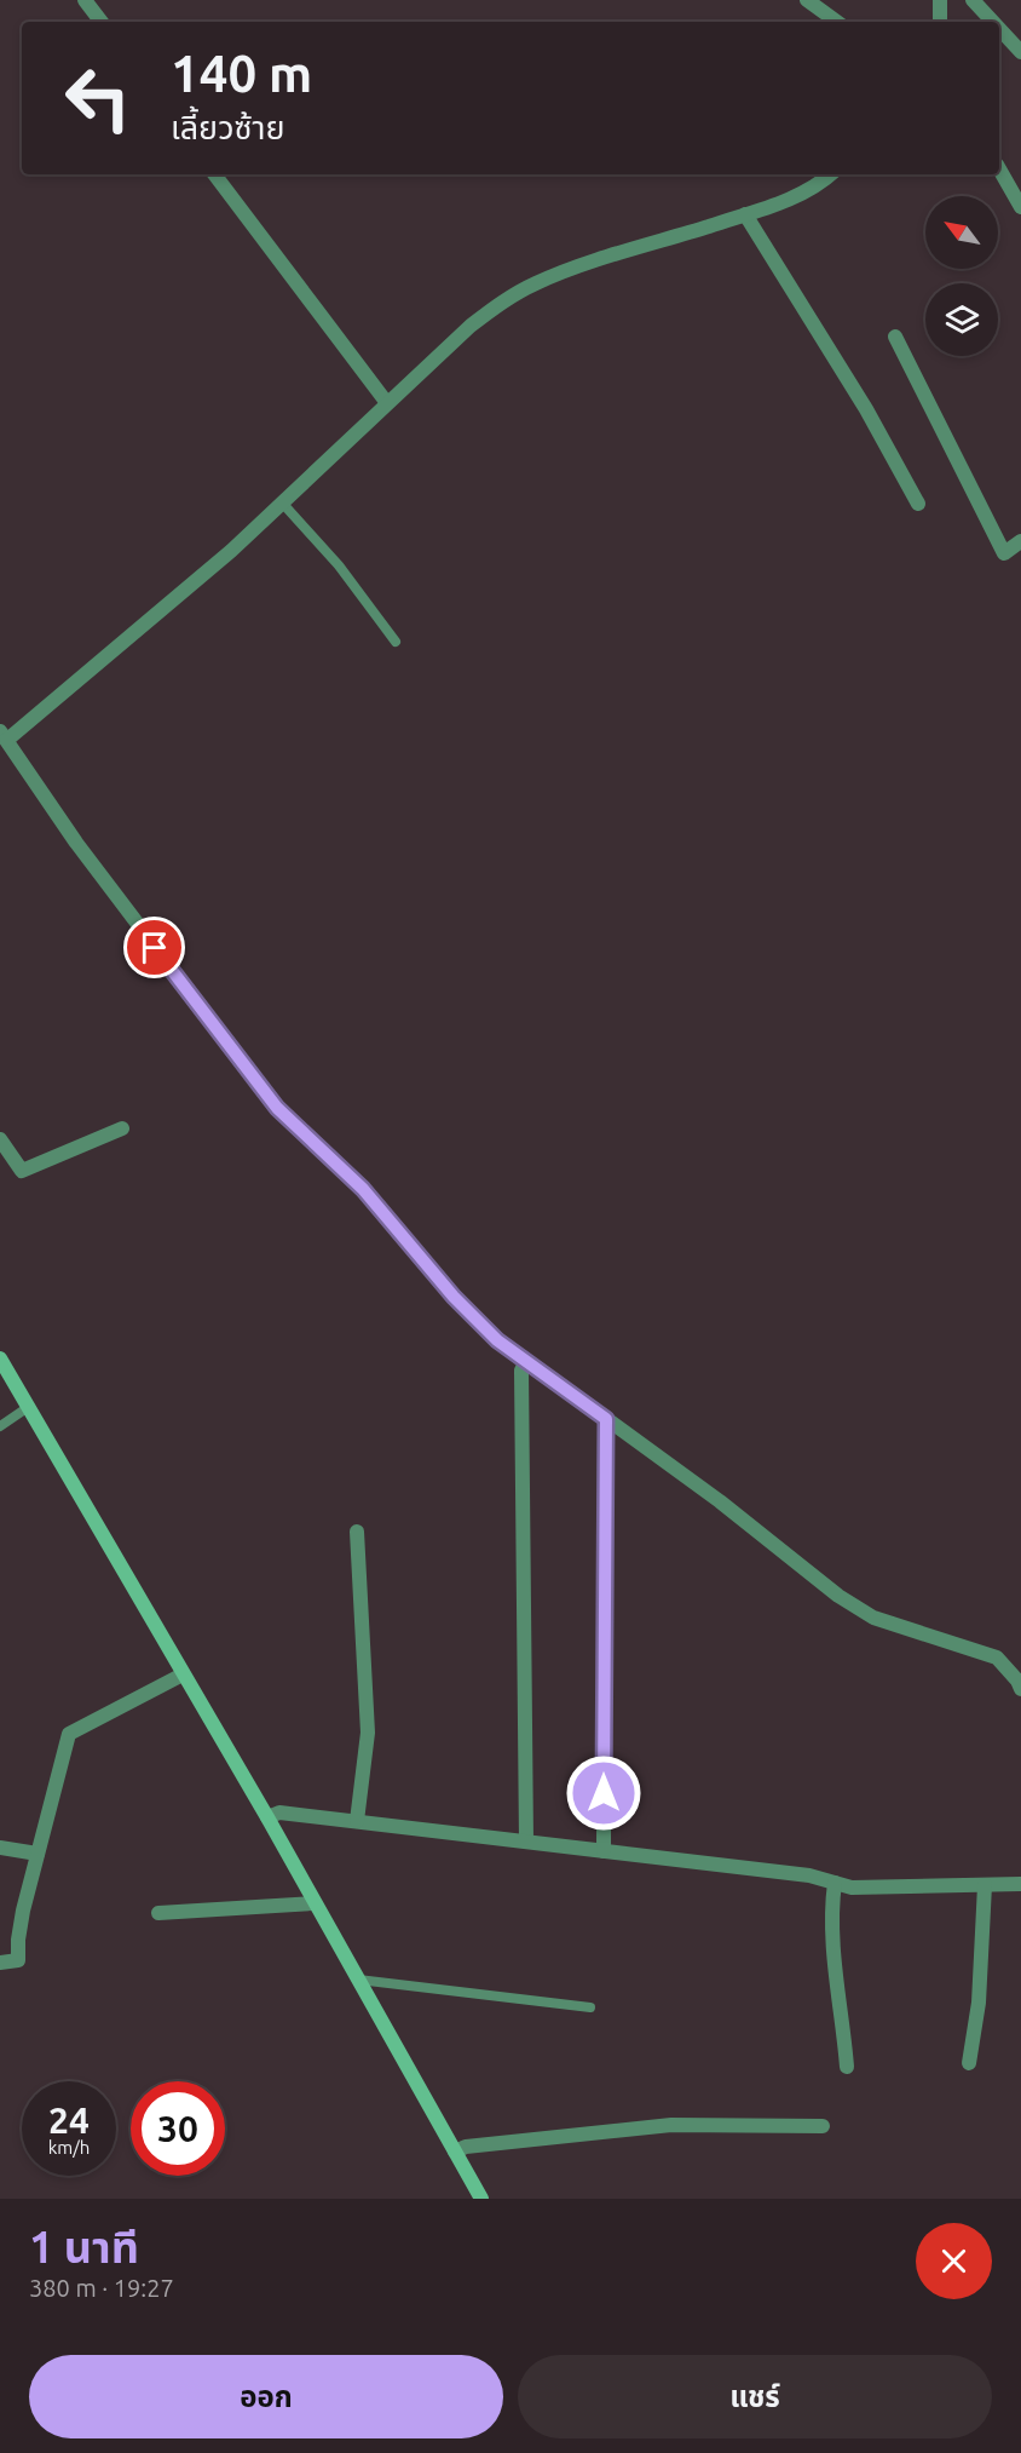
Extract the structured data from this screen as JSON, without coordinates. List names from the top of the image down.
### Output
{
  "north": "top left",
  "page": {
    "turn": ["140 m", "เลี้ยวซ้าย"],
    "speed": "24 km/h",
    "limit": "30",
    "heading": ["1 นาที", "380 m · 19:27"],
    "buttons": ["ออก", "แชร์"]
  }
}
